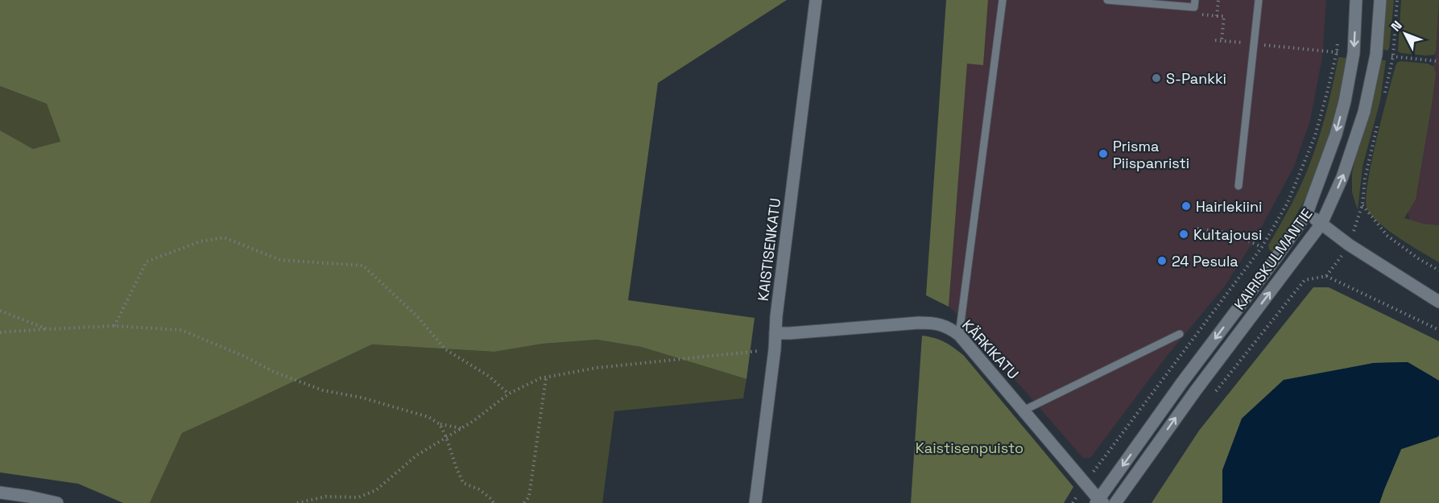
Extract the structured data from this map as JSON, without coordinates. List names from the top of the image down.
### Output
{
  "streets": {
    "street": ["KAISTISENKATU", "KAIRISKULMANTIE", "KÄRKIKATU"]
  },
  "crossings": [
    ["KAISTISENKATU", "KÄRKIKATU"],
    ["KAIRISKULMANTIE", "KÄRKIKATU"]
  ],
  "parks": ["Kaistisenpuisto"],
  "places": [
    "S-Pankki",
    "Prisma Piispanristi",
    "Hairlekiini",
    "Kultajousi",
    "24 Pesula"
  ],
  "north": "top left"
}
